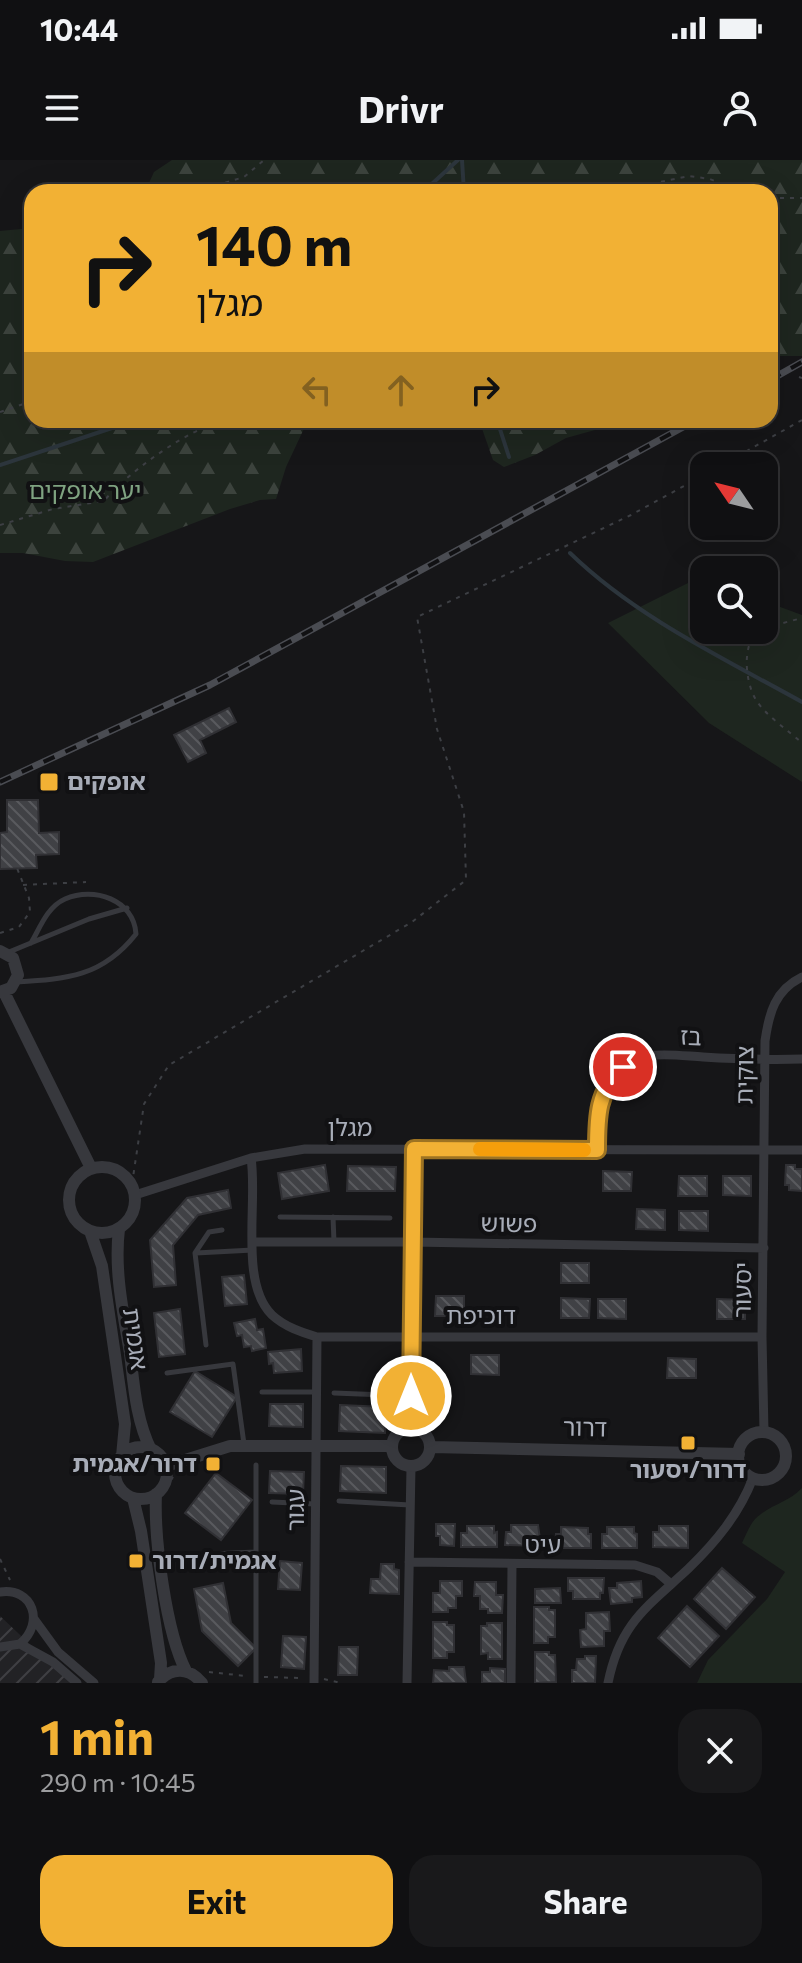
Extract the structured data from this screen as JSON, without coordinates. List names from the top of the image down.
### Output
{
  "streets": {
    "street": [
      "בז",
      "צוקית",
      "מגלן",
      "פשוש",
      "יסעור",
      "דוכיפת",
      "אגמית",
      "דרור",
      "עגור",
      "עיט"
    ]
  },
  "crossings": [
    ["בז", "צוקית"],
    ["בז", "מגלן"],
    ["צוקית", "מגלן"],
    ["צוקית", "יסעור"],
    ["מגלן", "יסעור"],
    ["מגלן", "דוכיפת"],
    ["מגלן", "אגמית"],
    ["פשוש", "יסעור"],
    ["פשוש", "דוכיפת"],
    ["יסעור", "דוכיפת"],
    ["יסעור", "דרור"],
    ["דוכיפת", "עגור"]
  ],
  "parks": ["יער אופקים"],
  "places": {
    "transit": [
      "אופקים",
      "דרור/יסעור",
      "דרור/אגמית",
      "אגמית/דרור"
    ]
  },
  "north": "top left",
  "page": {
    "status": "10:44",
    "header": "Drivr",
    "turn": ["140 m", "מגלן"],
    "heading": ["1 min", "290 m · 10:45"],
    "buttons": ["Exit", "Share"]
  }
}
